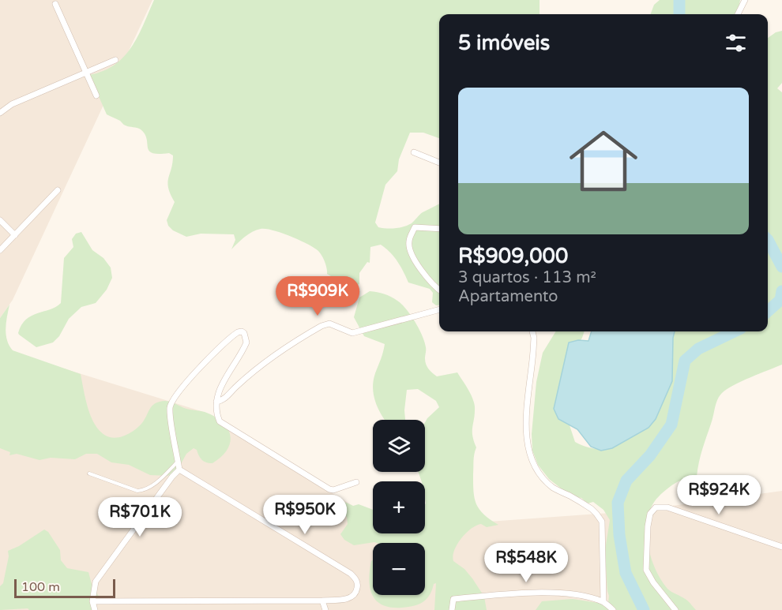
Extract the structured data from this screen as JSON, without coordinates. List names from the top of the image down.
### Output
{
  "scale_bar": "100 m",
  "page": {
    "heading": "5 imóveis",
    "list": [
      {
        "name": "R$909,000",
        "note": "3 quartos · 113 m² · Apartamento"
      }
    ],
    "price": [
      "R$909K",
      "R$924K",
      "R$950K",
      "R$701K",
      "R$548K"
    ],
    "map_buttons": ["+", "−"],
    "scale": "100 m"
  }
}
